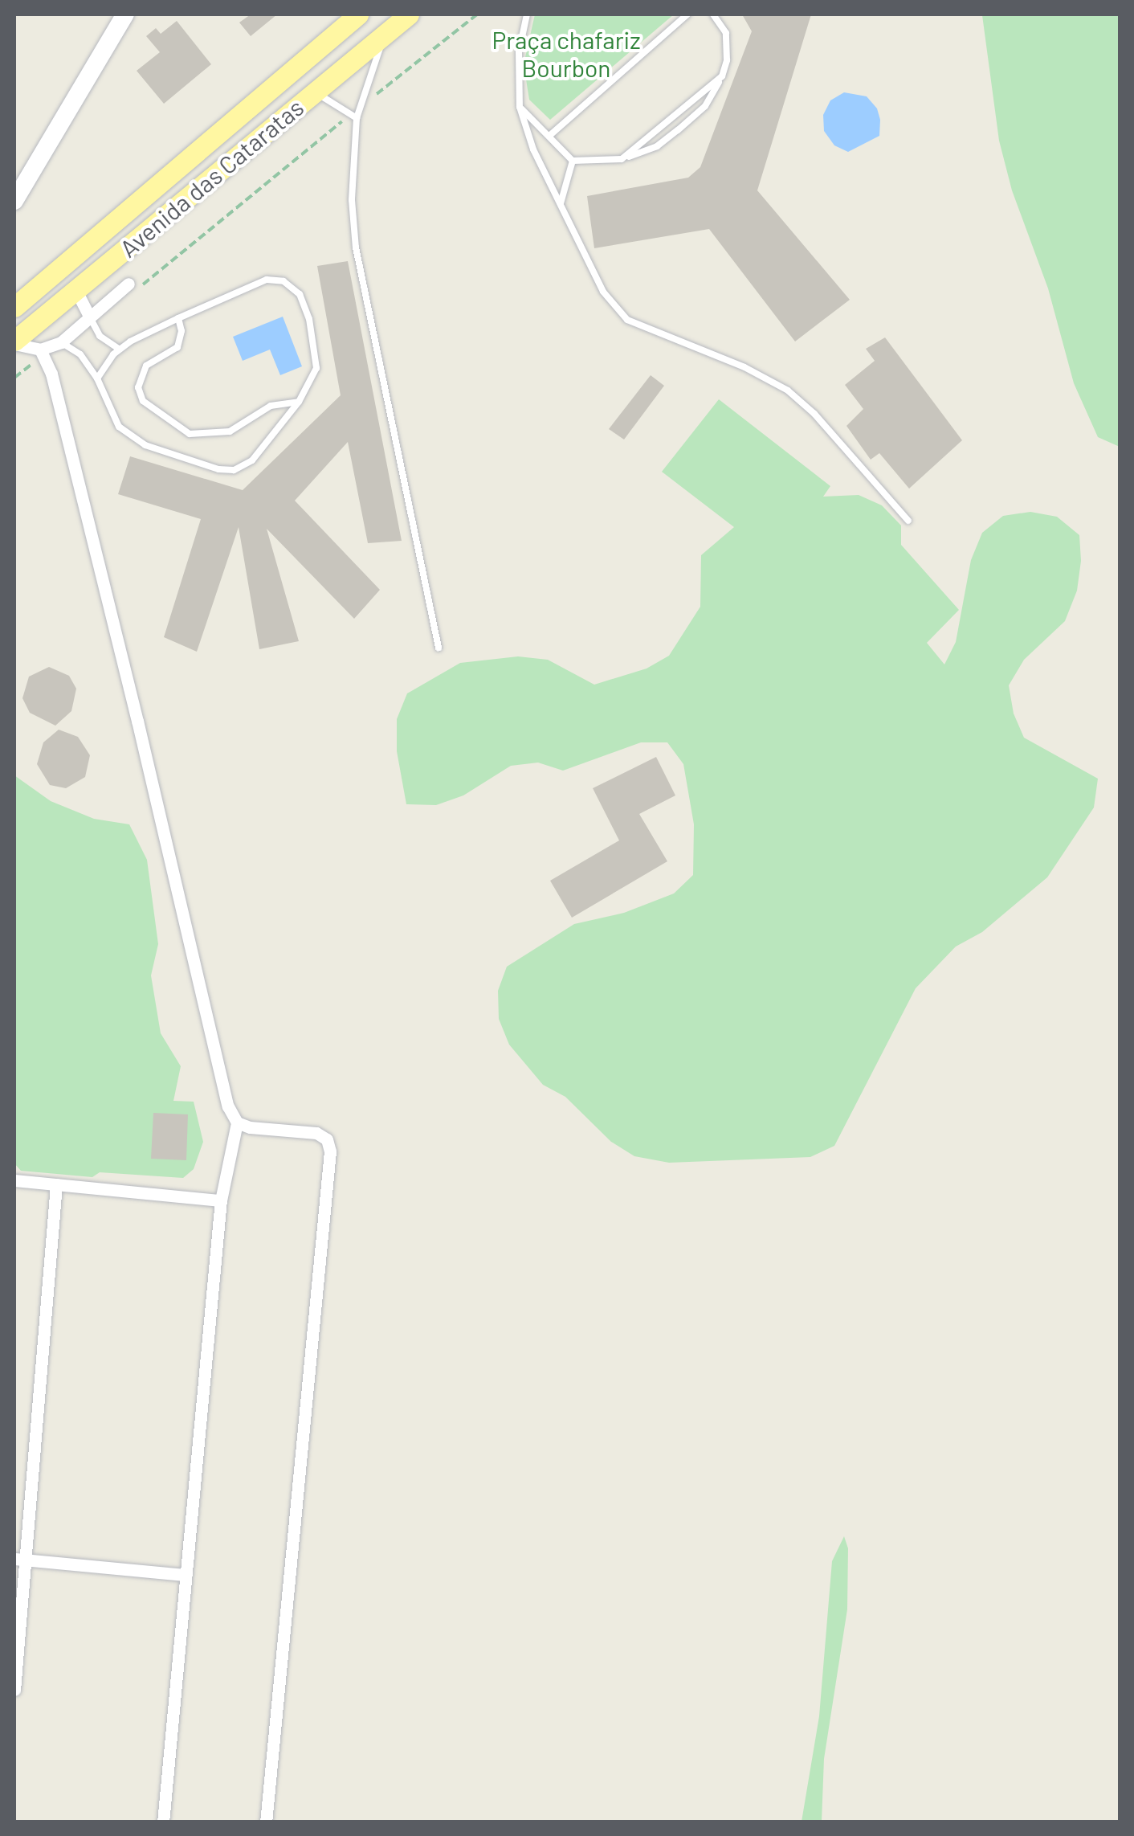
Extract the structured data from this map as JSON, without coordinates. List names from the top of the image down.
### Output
{
  "streets": {
    "main road": ["Avenida das Cataratas"]
  },
  "parks": ["Praça chafariz Bourbon"]
}
